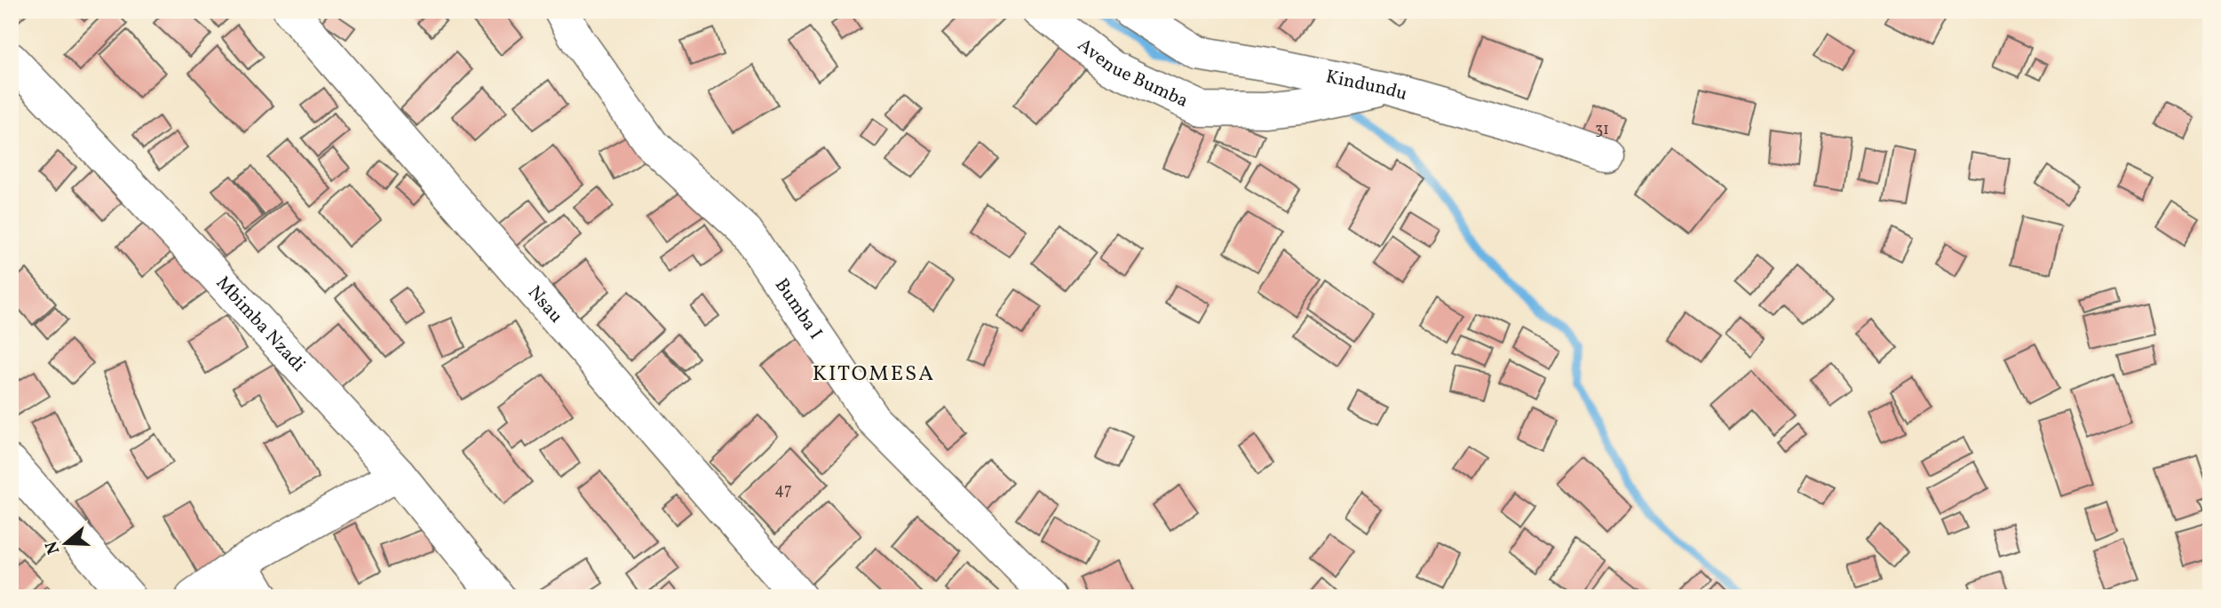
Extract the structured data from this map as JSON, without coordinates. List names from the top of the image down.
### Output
{
  "streets": {
    "street": [
      "Avenue Bumba",
      "Kindundu",
      "Nsau",
      "Bumba I",
      "Mbimba Nzadi"
    ]
  },
  "crossings": [
    ["Avenue Bumba", "Kindundu"]
  ],
  "districts": ["KITOMESA"],
  "house_numbers": ["31", "47"],
  "north": "left"
}
